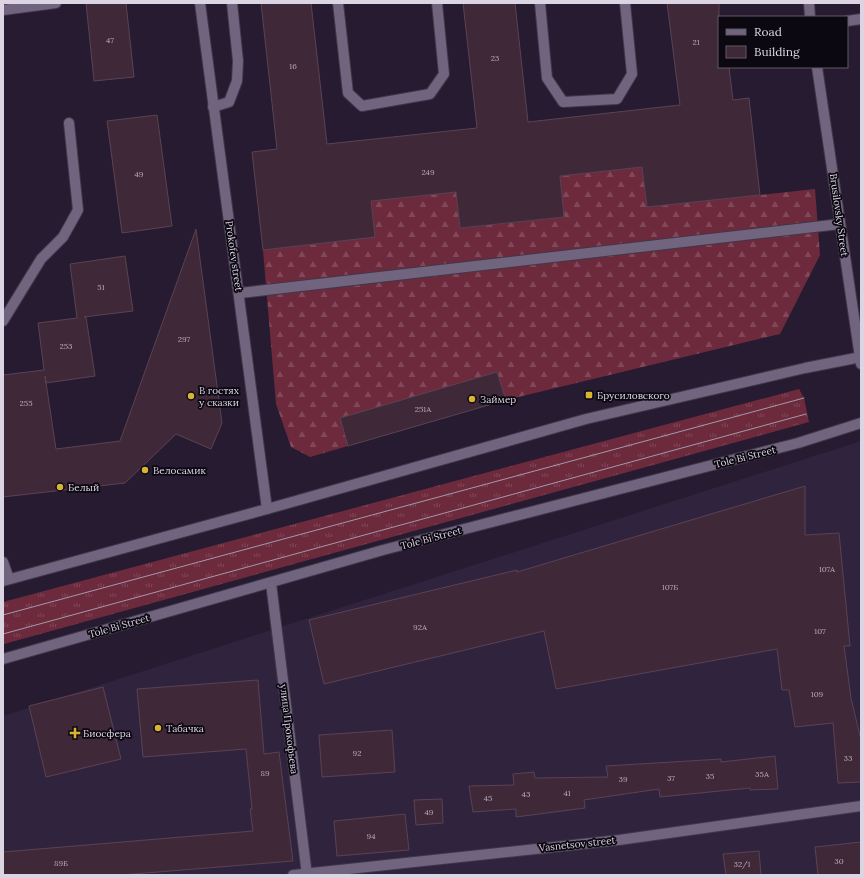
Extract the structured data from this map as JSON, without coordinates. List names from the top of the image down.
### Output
{
  "streets": {
    "main road": [
      "Brusilovsky Street",
      "Prokofev street",
      "Tole Bi Street",
      "улица Прокофьева",
      "Vasnetsov street"
    ]
  },
  "crossings": [
    ["Tole Bi Street", "улица Прокофьева"],
    ["улица Прокофьева", "Vasnetsov street"]
  ],
  "places": {
    "transit": ["Брусиловского"],
    "other": [
      "В гостях у сказки",
      "Займер",
      "Велосамик",
      "Белый",
      "Табачка"
    ],
    "health": ["Биосфера"]
  },
  "house_numbers": [
    "47",
    "21",
    "23",
    "16",
    "249",
    "49",
    "51",
    "297",
    "253",
    "255",
    "251А",
    "107А",
    "107Б",
    "92А",
    "107",
    "109",
    "92",
    "33",
    "89",
    "35А",
    "35",
    "37",
    "39",
    "41",
    "43",
    "45",
    "49",
    "94",
    "30",
    "89Б",
    "32/1"
  ],
  "legend": ["Road", "Building"]
}
